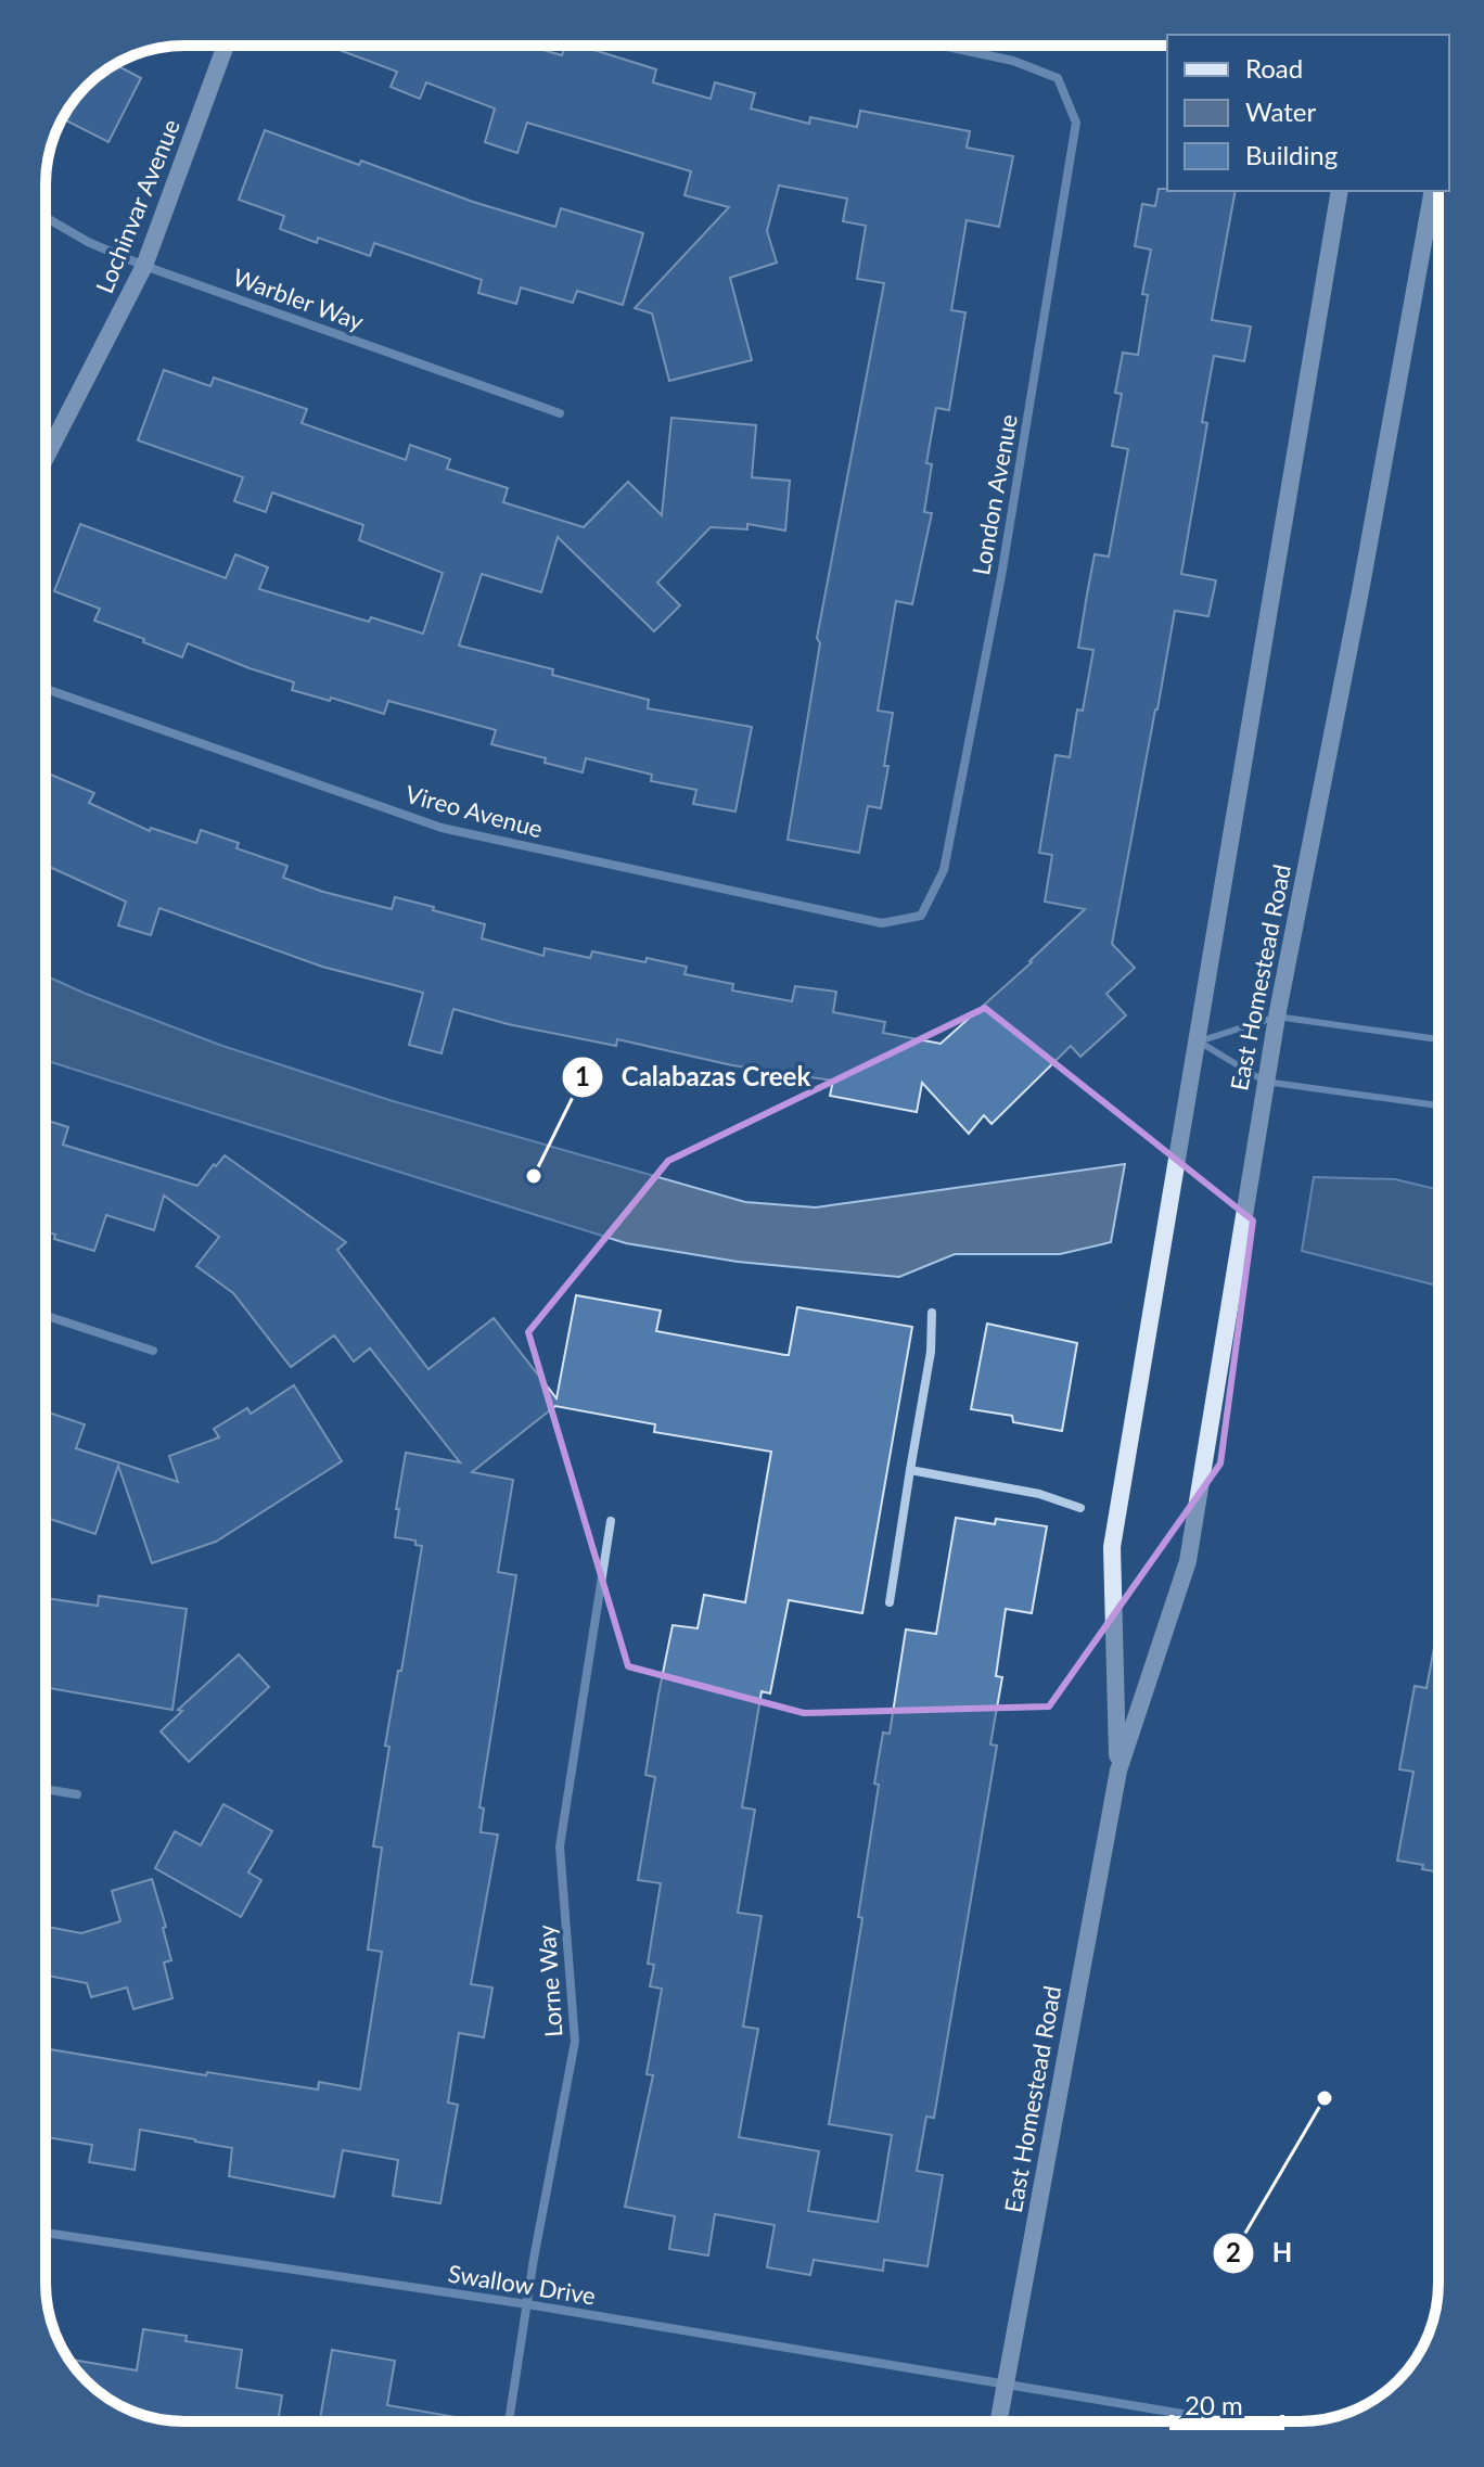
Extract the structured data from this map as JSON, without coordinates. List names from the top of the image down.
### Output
{
  "streets": {
    "main road": ["Lochinvar Avenue", "East Homestead Road"],
    "street": [
      "Warbler Way",
      "London Avenue",
      "Vireo Avenue",
      "Lorne Way",
      "Swallow Drive"
    ]
  },
  "crossings": [
    ["Lochinvar Avenue", "Warbler Way"],
    ["London Avenue", "Vireo Avenue"],
    ["East Homestead Road", "Swallow Drive"],
    ["Lorne Way", "Swallow Drive"]
  ],
  "places": ["Calabazas Creek", "H"],
  "legend": ["Road", "Water", "Building"],
  "scale_bar": "20 m"
}
